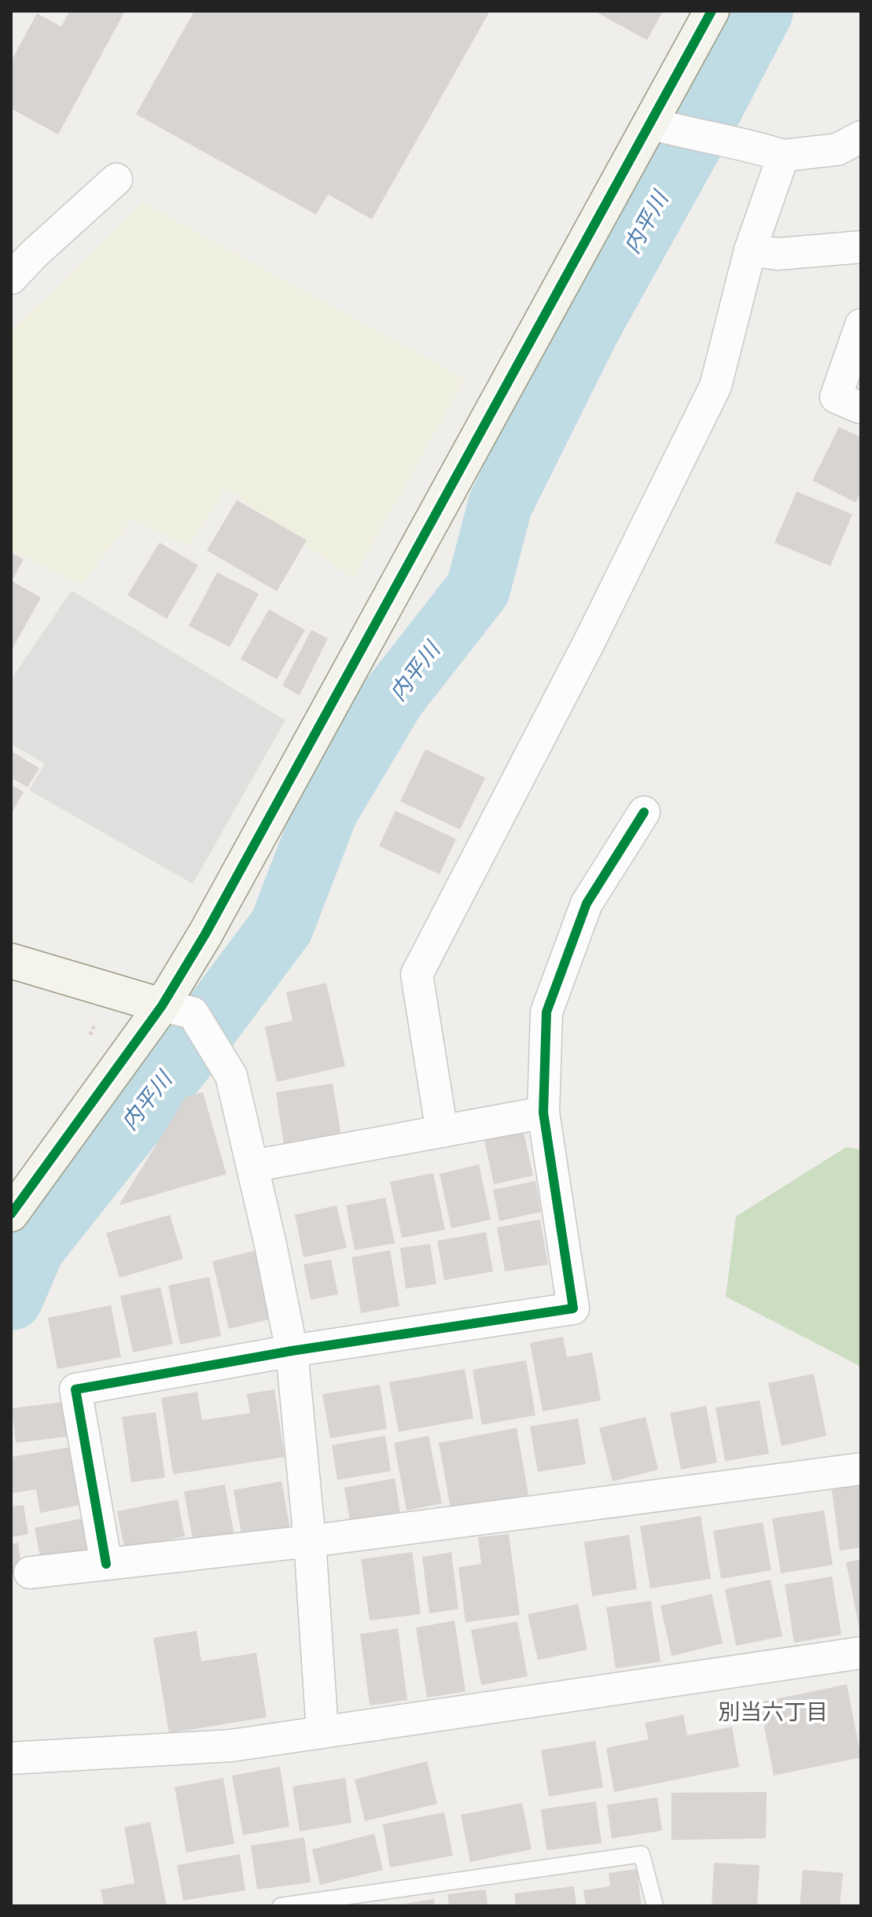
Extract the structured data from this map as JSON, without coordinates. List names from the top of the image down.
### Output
{
  "districts": ["別当六丁目"],
  "water": ["内平川"]
}
